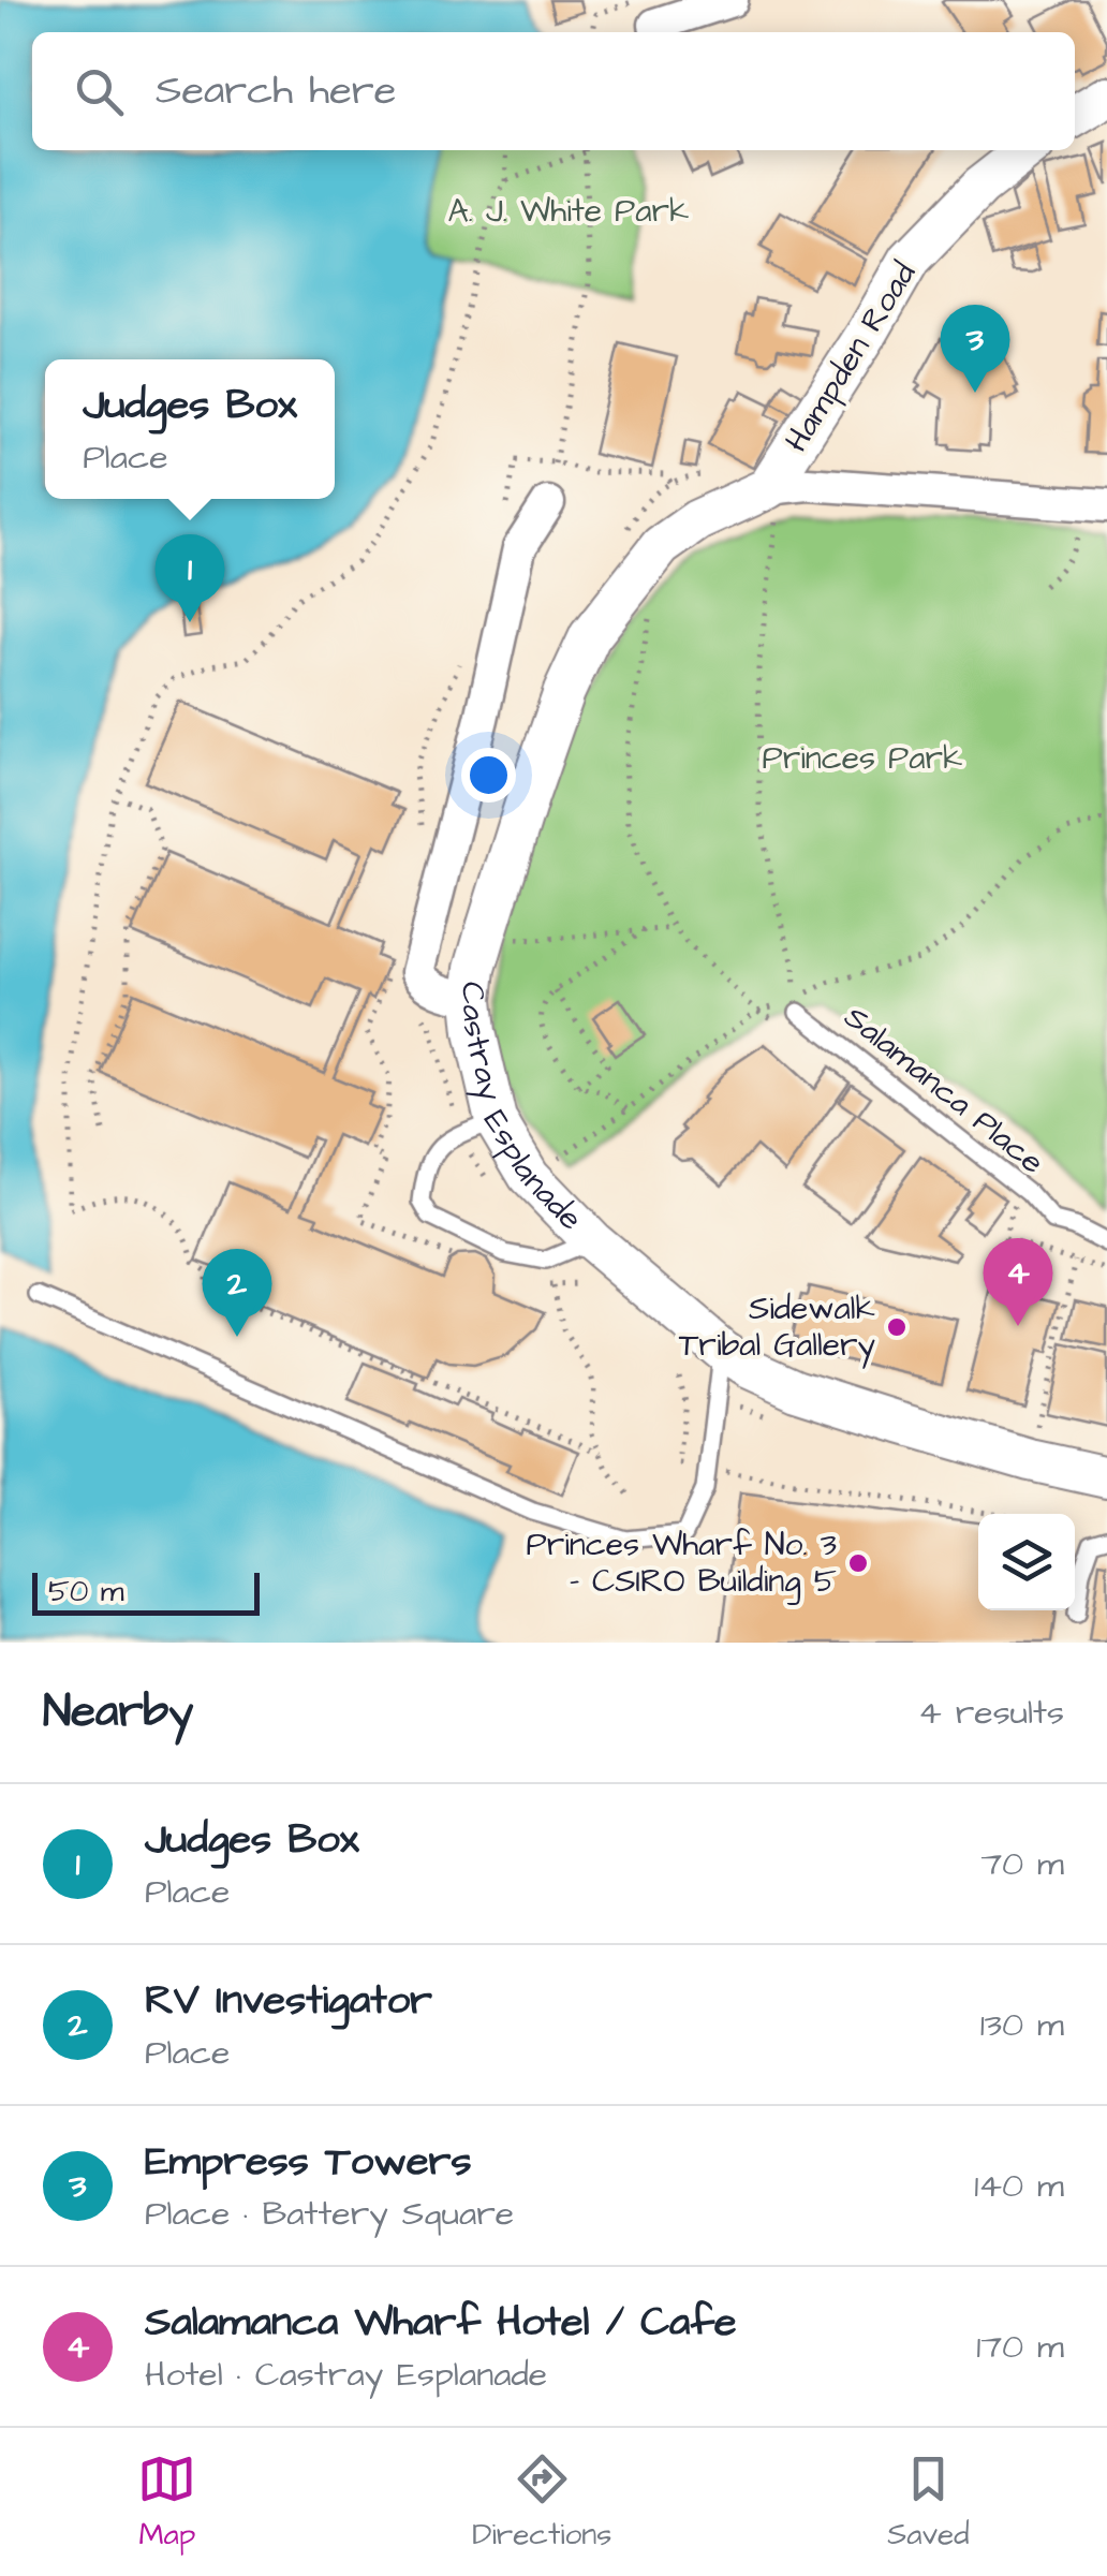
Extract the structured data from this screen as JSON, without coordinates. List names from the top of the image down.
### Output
{
  "streets": {
    "street": ["Hampden Road", "Castray Esplanade"],
    "lane": ["Salamanca Place"]
  },
  "crossings": [
    ["Hampden Road", "Castray Esplanade"]
  ],
  "parks": ["A. J. White Park", "Princes Park"],
  "places": ["Sidewalk Tribal Gallery", "Princes Wharf No. 3 - CSIRO Building 5"],
  "scale_bar": "50 m",
  "page": {
    "search": "Search here",
    "pins": [
      "3",
      "1",
      "4",
      "2"
    ],
    "popup": ["Judges Box", "Place"],
    "scale": "50 m",
    "heading": ["Nearby", "4 results"],
    "list": [
      {
        "mark": "1",
        "name": "Judges Box",
        "note": "Place",
        "value": "70 m"
      },
      {
        "mark": "2",
        "name": "RV Investigator",
        "note": "Place",
        "value": "130 m"
      },
      {
        "mark": "3",
        "name": "Empress Towers",
        "note": "Place · Battery Square",
        "value": "140 m"
      },
      {
        "mark": "4",
        "name": "Salamanca Wharf Hotel / Cafe",
        "note": "Hotel · Castray Esplanade",
        "value": "170 m"
      }
    ],
    "nav": ["Map", "Directions", "Saved"]
  }
}
